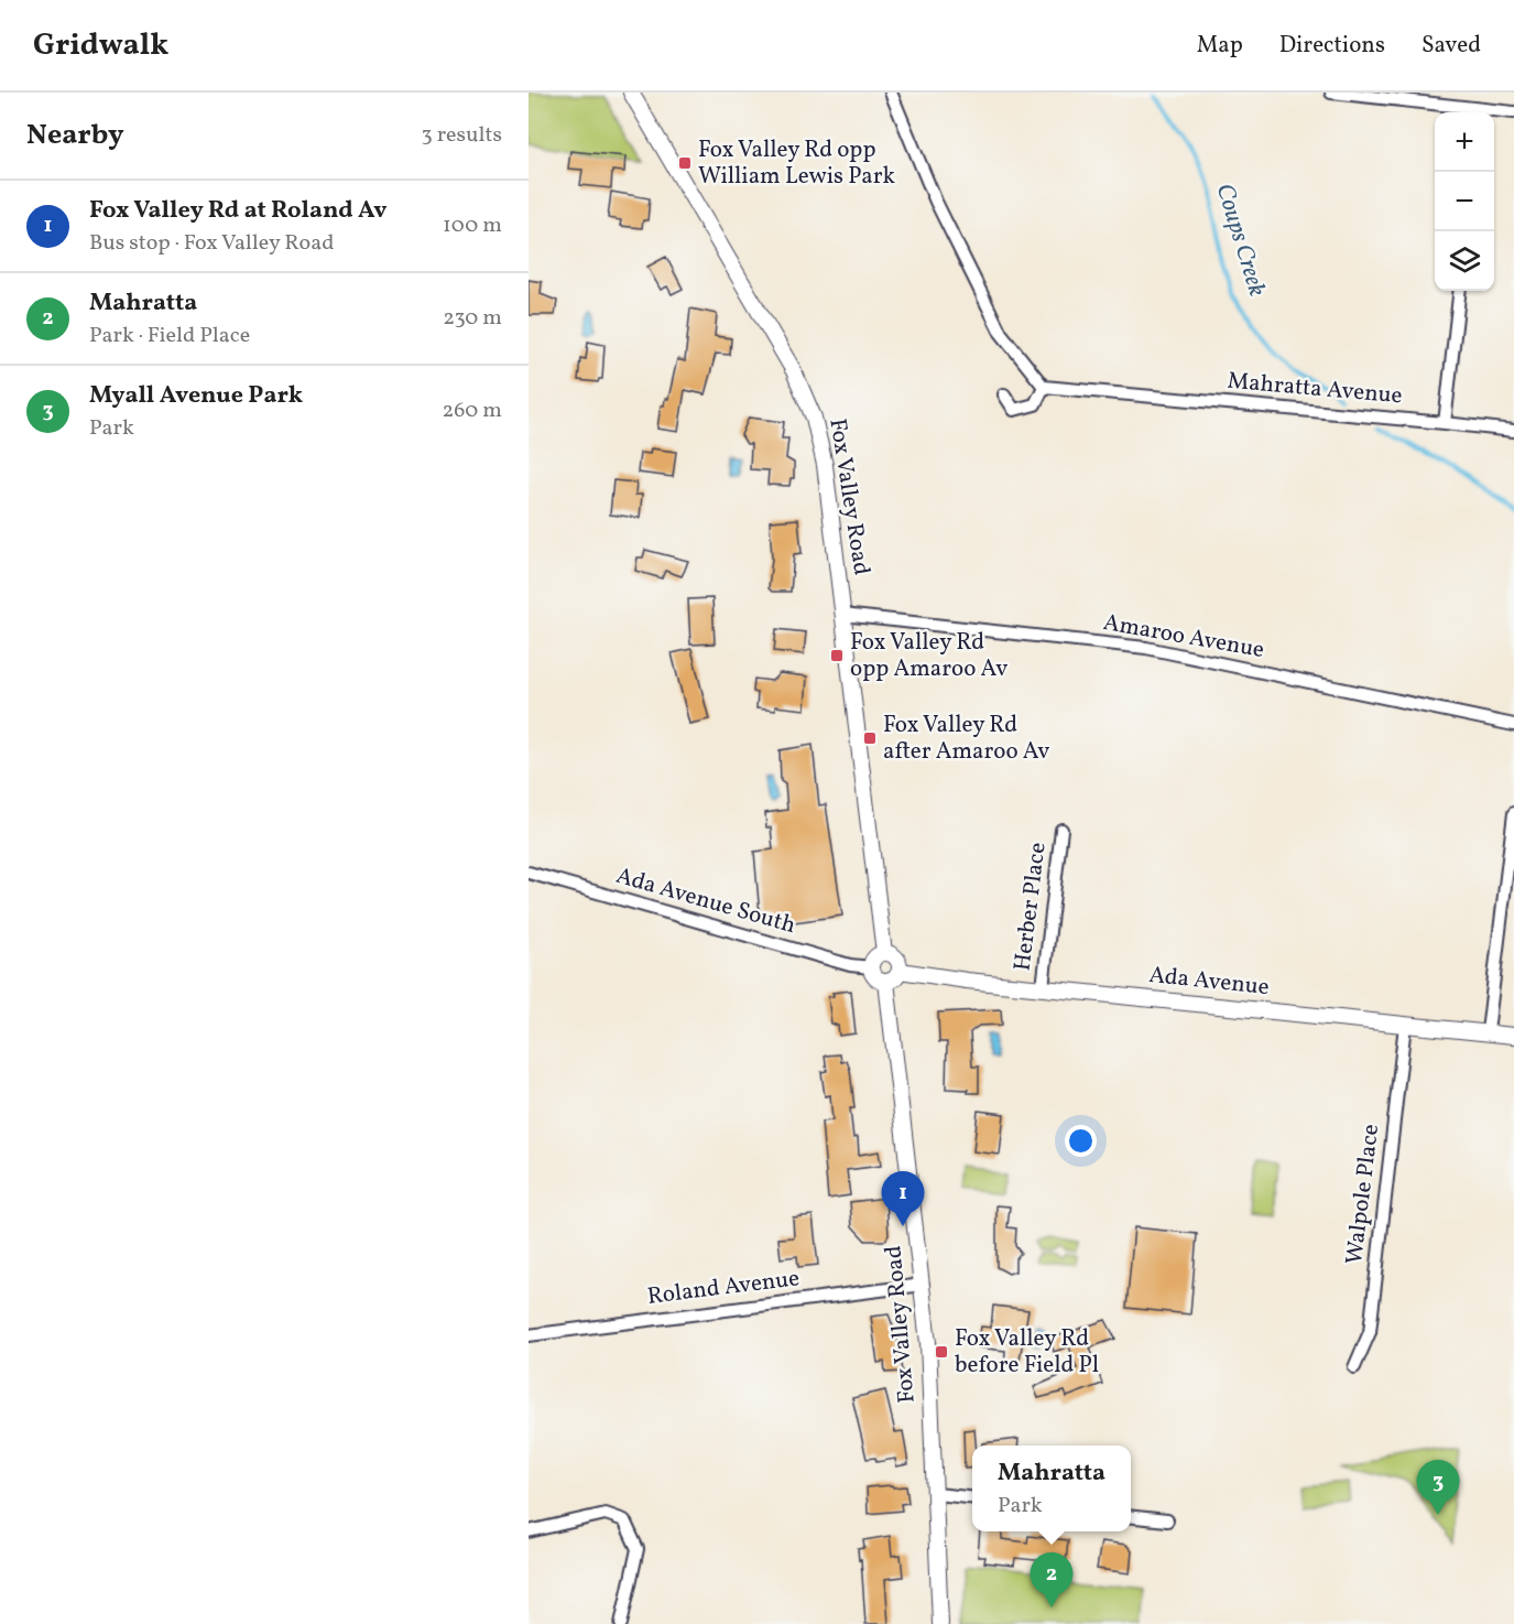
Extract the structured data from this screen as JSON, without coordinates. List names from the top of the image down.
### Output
{
  "streets": {
    "main road": ["Fox Valley Road", "Ada Avenue"],
    "street": [
      "Mahratta Avenue",
      "Amaroo Avenue",
      "Ada Avenue South",
      "Herber Place",
      "Walpole Place",
      "Roland Avenue"
    ]
  },
  "crossings": [
    ["Fox Valley Road", "Amaroo Avenue"],
    ["Fox Valley Road", "Ada Avenue South"],
    ["Fox Valley Road", "Ada Avenue"],
    ["Fox Valley Road", "Roland Avenue"],
    ["Ada Avenue South", "Ada Avenue"],
    ["Herber Place", "Ada Avenue"],
    ["Ada Avenue", "Walpole Place"]
  ],
  "water": ["Coups Creek"],
  "places": {
    "transit": [
      "Fox Valley Rd opp William Lewis Park",
      "Fox Valley Rd opp Amaroo Av",
      "Fox Valley Rd after Amaroo Av",
      "Fox Valley Rd before Field Pl"
    ]
  },
  "page": {
    "header": "Gridwalk",
    "nav": ["Map", "Directions", "Saved"],
    "heading": ["Nearby", "3 results"],
    "map_buttons": ["+", "−"],
    "list": [
      {
        "mark": "1",
        "name": "Fox Valley Rd at Roland Av",
        "note": "Bus stop · Fox Valley Road",
        "value": "100 m"
      },
      {
        "mark": "2",
        "name": "Mahratta",
        "note": "Park · Field Place",
        "value": "230 m"
      },
      {
        "mark": "3",
        "name": "Myall Avenue Park",
        "note": "Park",
        "value": "260 m"
      }
    ],
    "pins": ["1", "3", "2"],
    "popup": ["Mahratta", "Park"]
  }
}
